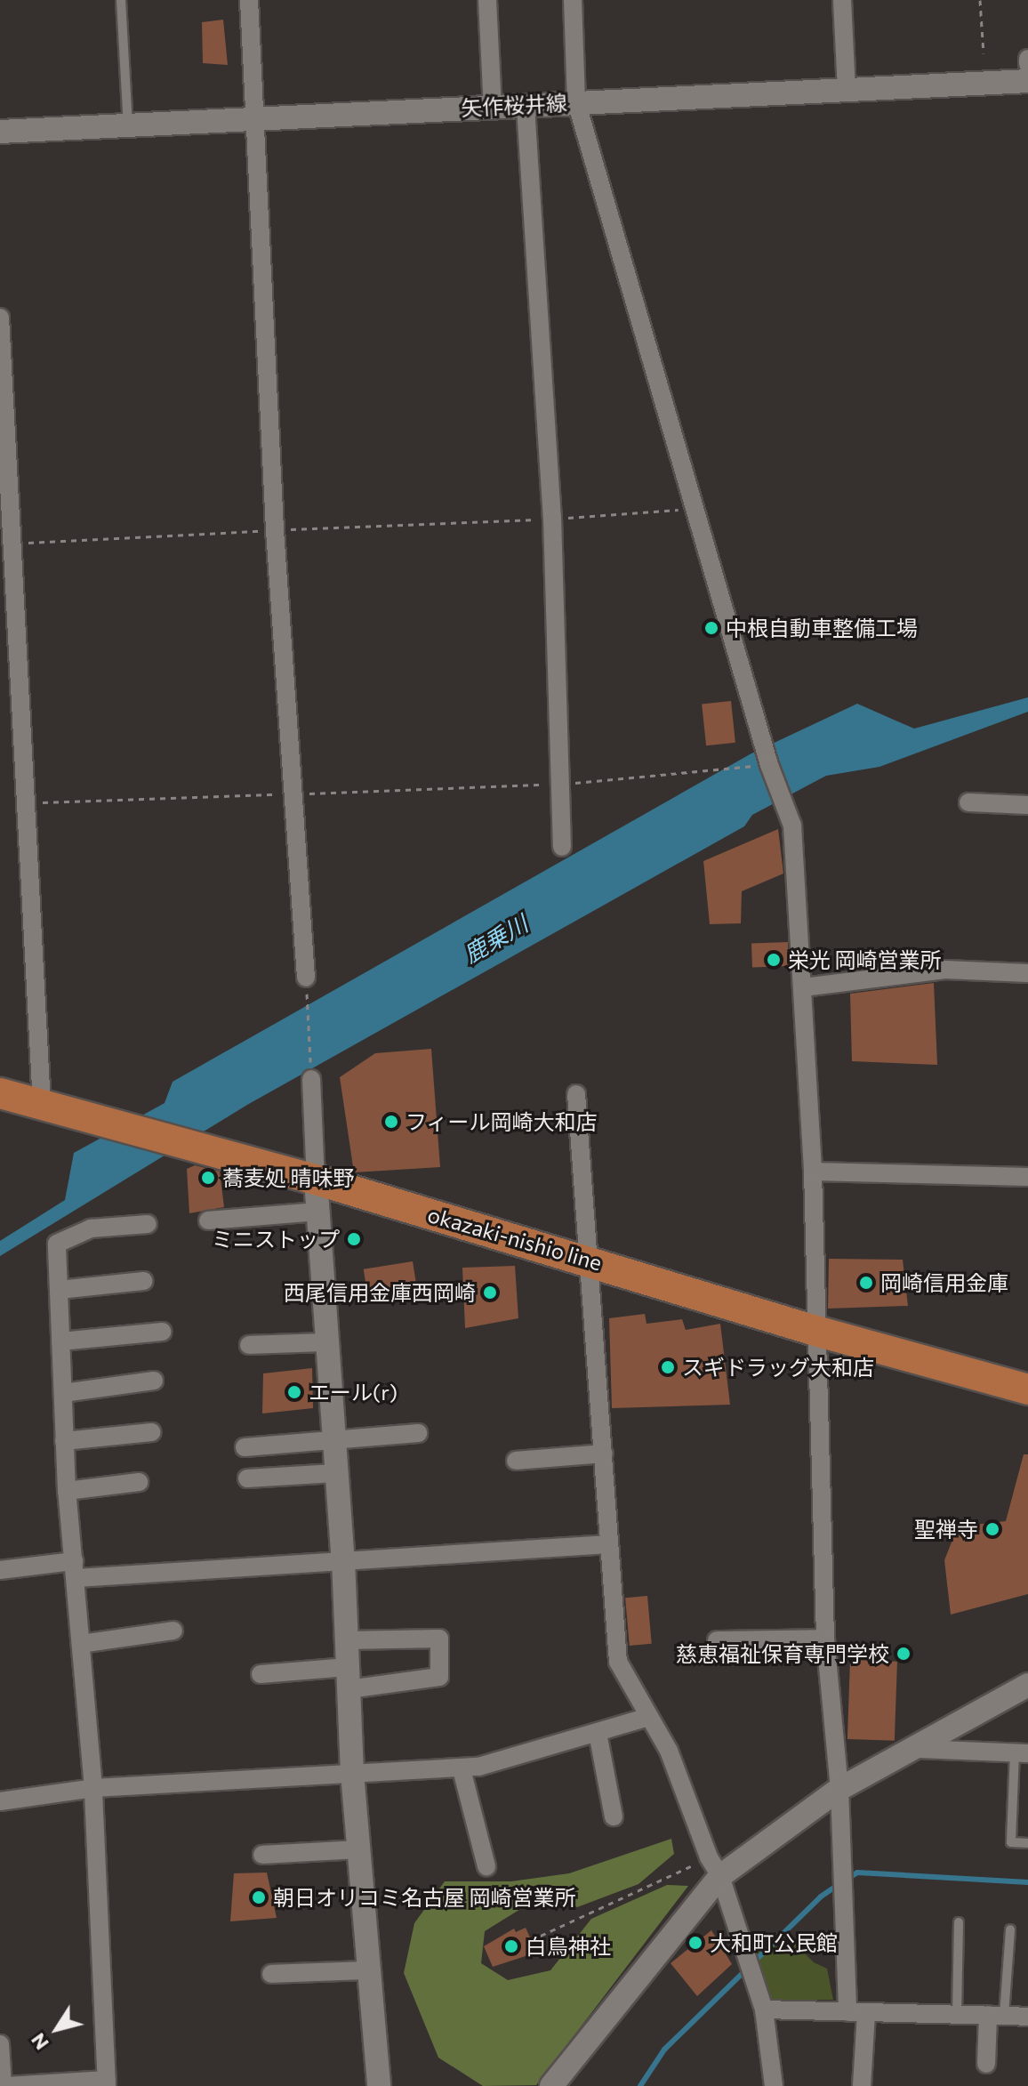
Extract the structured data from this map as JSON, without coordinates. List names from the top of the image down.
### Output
{
  "streets": {
    "main road": ["okazaki-nishio line"],
    "street": ["矢作桜井線"]
  },
  "water": ["鹿乗川"],
  "places": [
    "中根自動車整備工場",
    "栄光 岡崎営業所",
    "フィール岡崎大和店",
    "蕎麦処 晴味野",
    "ミニストップ",
    "岡崎信用金庫",
    "西尾信用金庫西岡崎",
    "スギドラッグ大和店",
    "エール(r)",
    "聖禅寺",
    "慈恵福祉保育専門学校",
    "朝日オリコミ名古屋 岡崎営業所",
    "大和町公民館",
    "白鳥神社"
  ],
  "north": "bottom left"
}
